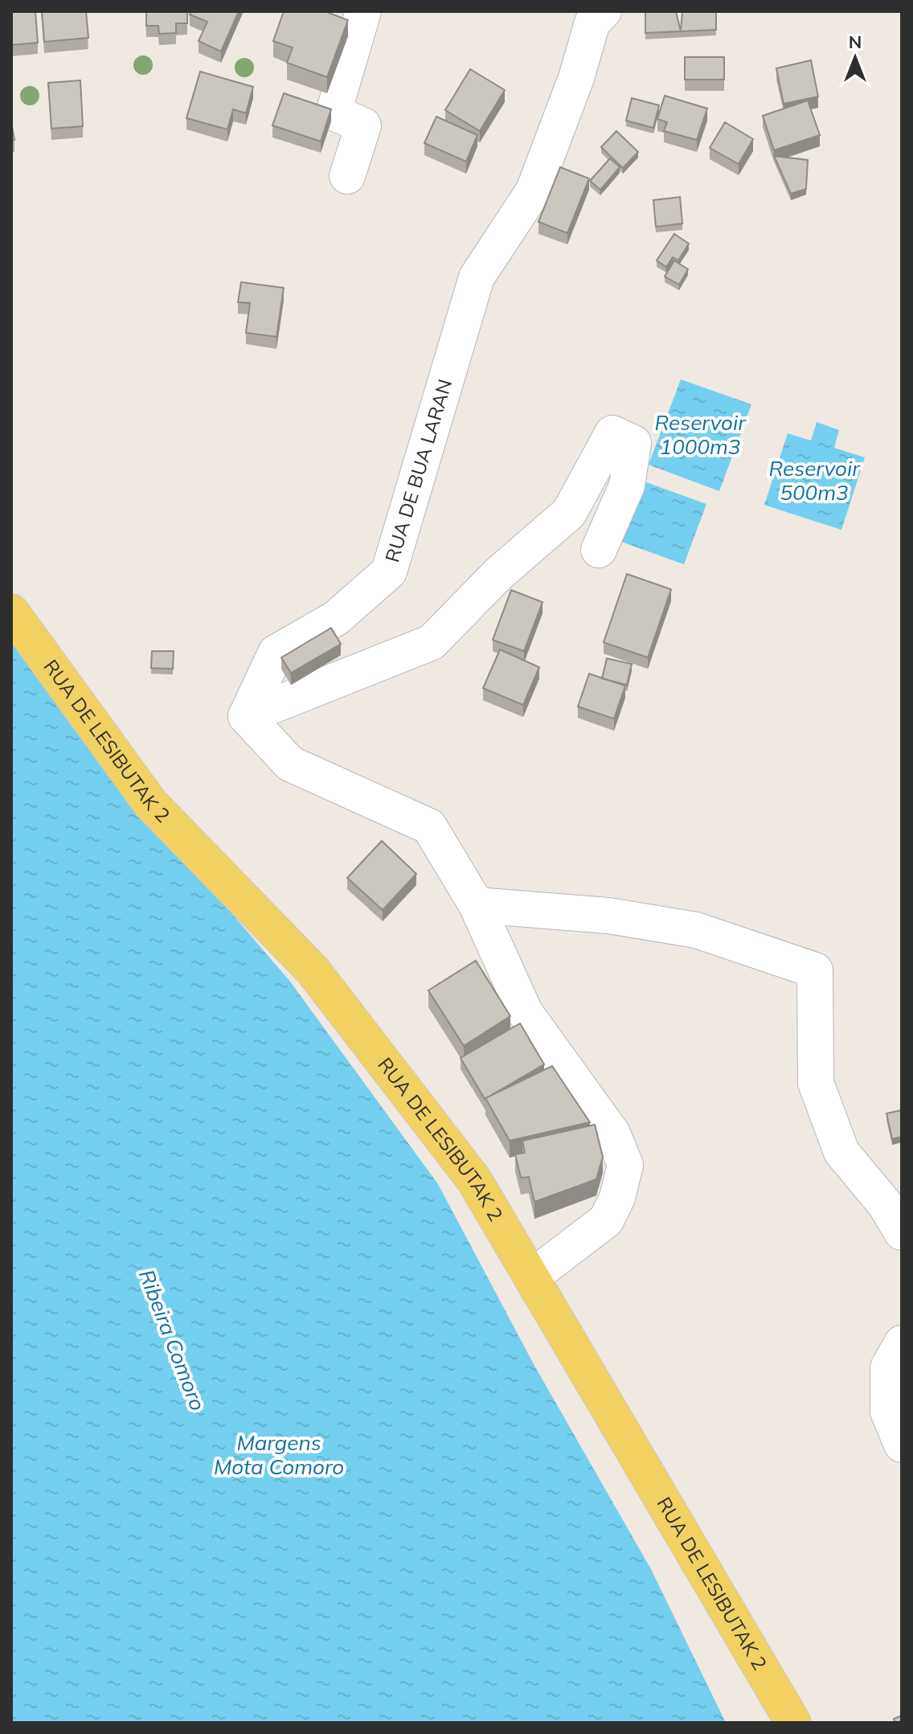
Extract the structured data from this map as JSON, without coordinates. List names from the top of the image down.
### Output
{
  "streets": {
    "main road": ["RUA DE LESIBUTAK 2"],
    "street": ["RUA DE BUA LARAN"]
  },
  "water": [
    "Reservoir 1000m3",
    "Reservoir 500m3",
    "Ribeira Comoro",
    "Margens Mota Comoro"
  ],
  "north": "top"
}
